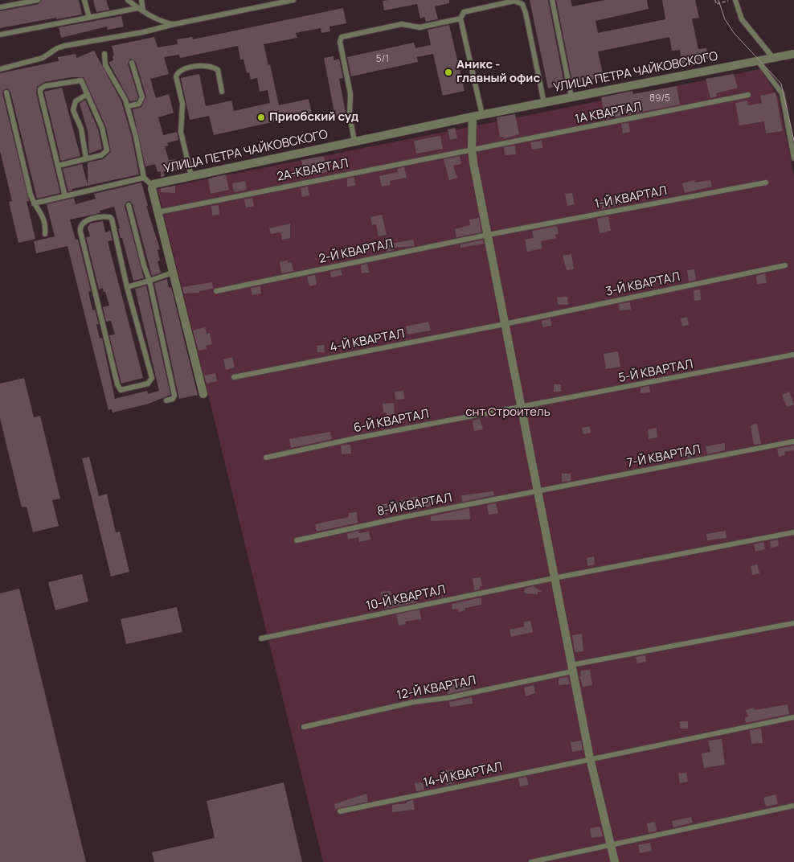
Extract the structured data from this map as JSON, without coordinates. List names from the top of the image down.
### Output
{
  "streets": {
    "street": ["УЛИЦА ПЕТРА ЧАЙКОВСКОГО"],
    "lane": [
      "1А КВАРТАЛ",
      "2А-КВАРТАЛ",
      "1-Й КВАРТАЛ",
      "2-Й КВАРТАЛ",
      "3-Й КВАРТАЛ",
      "4-Й КВАРТАЛ",
      "5-Й КВАРТАЛ",
      "6-Й КВАРТАЛ",
      "7-Й КВАРТАЛ",
      "8-Й КВАРТАЛ",
      "10-Й КВАРТАЛ",
      "12-Й КВАРТАЛ",
      "14-Й КВАРТАЛ"
    ]
  },
  "crossings": [
    ["1А КВАРТАЛ", "2А-КВАРТАЛ"],
    ["1-Й КВАРТАЛ", "2-Й КВАРТАЛ"],
    ["3-Й КВАРТАЛ", "4-Й КВАРТАЛ"],
    ["5-Й КВАРТАЛ", "6-Й КВАРТАЛ"],
    ["7-Й КВАРТАЛ", "8-Й КВАРТАЛ"]
  ],
  "parks": ["снт Строитель"],
  "places": ["Аникс - главный офис", "Приобский суд"],
  "house_numbers": ["5/1", "89/5"]
}
